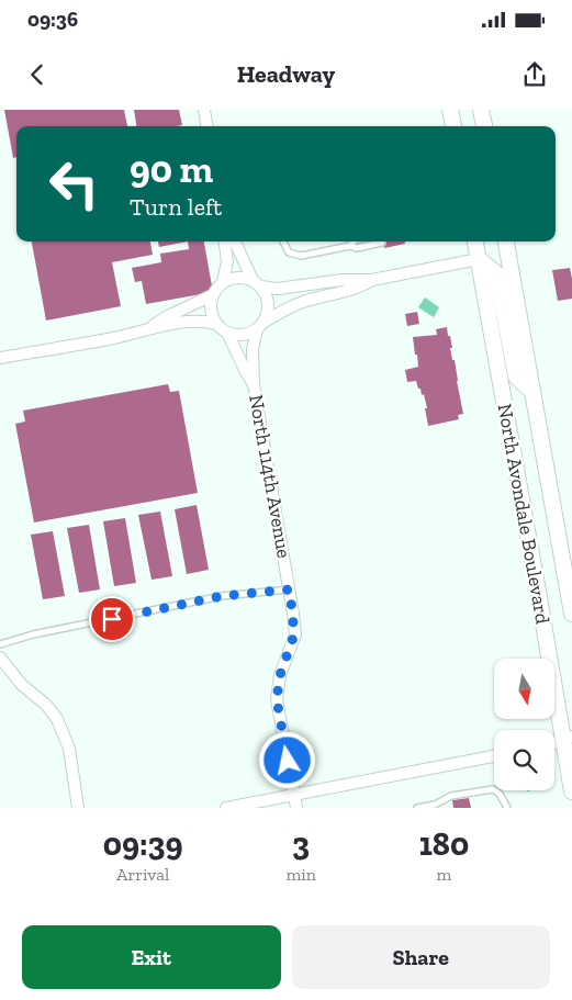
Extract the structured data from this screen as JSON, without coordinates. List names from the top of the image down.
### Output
{
  "streets": {
    "main road": ["North Avondale Boulevard"],
    "street": ["North 114th Avenue"]
  },
  "north": "bottom",
  "page": {
    "status": "09:36",
    "header": "Headway",
    "turn": ["90 m", "Turn left"],
    "eta": [
      "09:39",
      "Arrival",
      "3",
      "min",
      "180",
      "m"
    ],
    "buttons": ["Exit", "Share"]
  }
}
